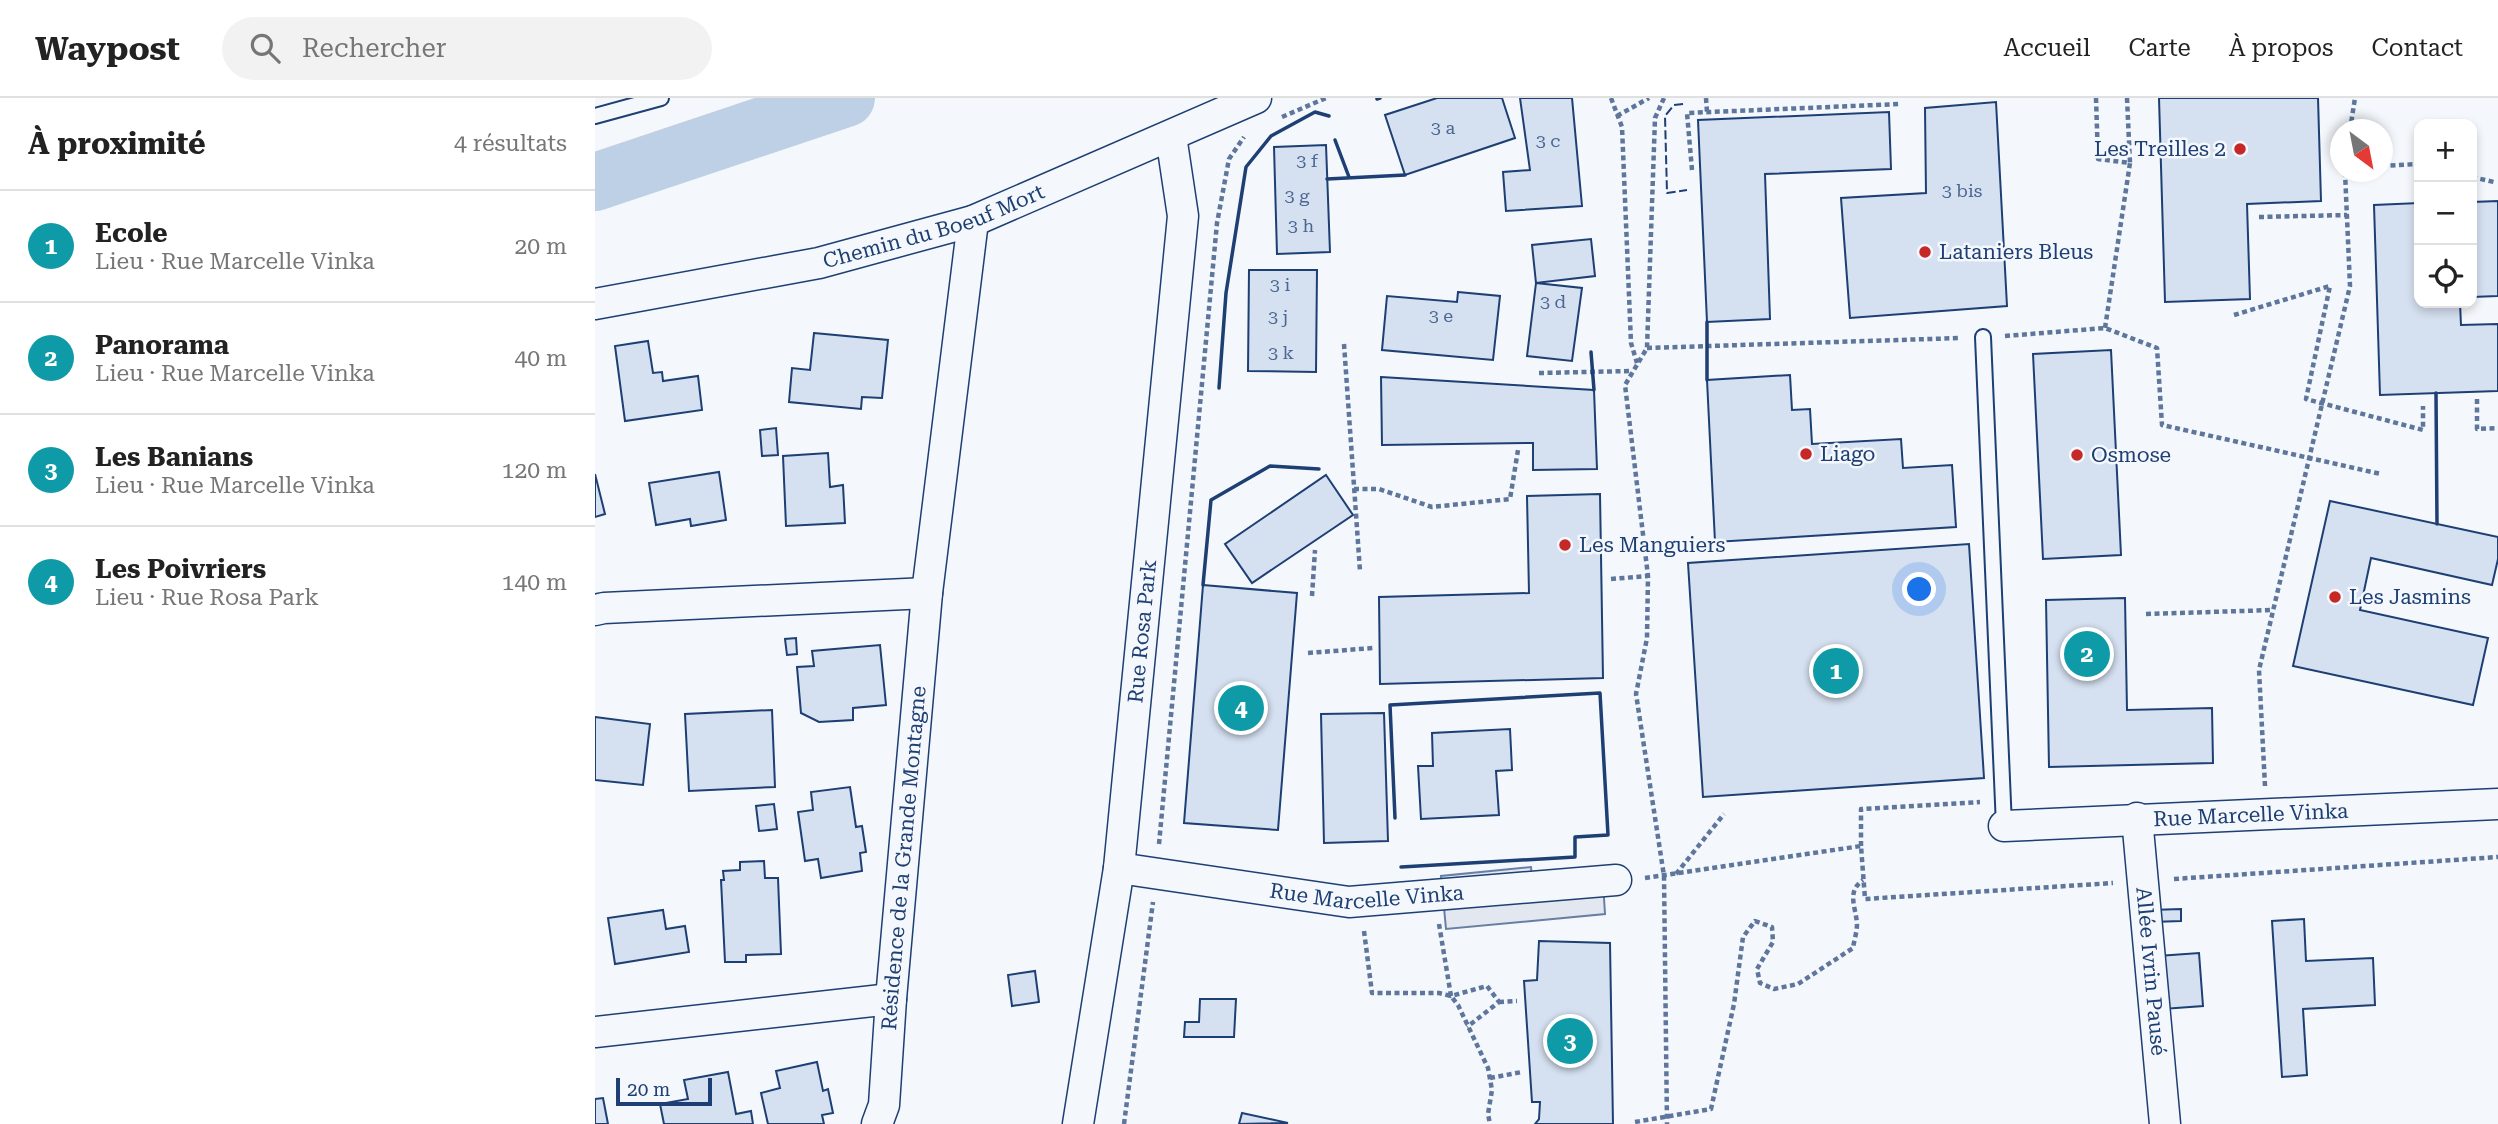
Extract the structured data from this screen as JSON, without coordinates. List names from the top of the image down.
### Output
{
  "streets": {
    "street": [
      "Chemin du Boeuf Mort",
      "Rue Rosa Park",
      "Rue Marcelle Vinka",
      "Résidence de la Grande Montagne",
      "Allée Ivrin Pausé"
    ]
  },
  "crossings": [
    ["Chemin du Boeuf Mort", "Rue Rosa Park"],
    ["Chemin du Boeuf Mort", "Résidence de la Grande Montagne"],
    ["Rue Rosa Park", "Rue Marcelle Vinka"],
    ["Rue Marcelle Vinka", "Allée Ivrin Pausé"]
  ],
  "places": [
    "Les Treilles 2",
    "Lataniers Bleus",
    "Liago",
    "Osmose",
    "Les Manguiers",
    "Les Jasmins"
  ],
  "house_numbers": [
    "3 a",
    "3 c",
    "3 f",
    "3 bis",
    "3 g",
    "3 h",
    "3 i",
    "3 d",
    "3 e",
    "3 j",
    "3 k"
  ],
  "scale_bar": "20 m",
  "north": "bottom right",
  "page": {
    "header": "Waypost",
    "search": "Rechercher",
    "nav": [
      "Accueil",
      "Carte",
      "À propos",
      "Contact"
    ],
    "heading": ["À proximité", "4 résultats"],
    "map_buttons": ["+", "−"],
    "list": [
      {
        "mark": "1",
        "name": "Ecole",
        "note": "Lieu · Rue Marcelle Vinka",
        "value": "20 m"
      },
      {
        "mark": "2",
        "name": "Panorama",
        "note": "Lieu · Rue Marcelle Vinka",
        "value": "40 m"
      },
      {
        "mark": "3",
        "name": "Les Banians",
        "note": "Lieu · Rue Marcelle Vinka",
        "value": "120 m"
      },
      {
        "mark": "4",
        "name": "Les Poivriers",
        "note": "Lieu · Rue Rosa Park",
        "value": "140 m"
      }
    ],
    "pins": [
      "2",
      "1",
      "4",
      "3"
    ],
    "scale": "20 m"
  }
}
